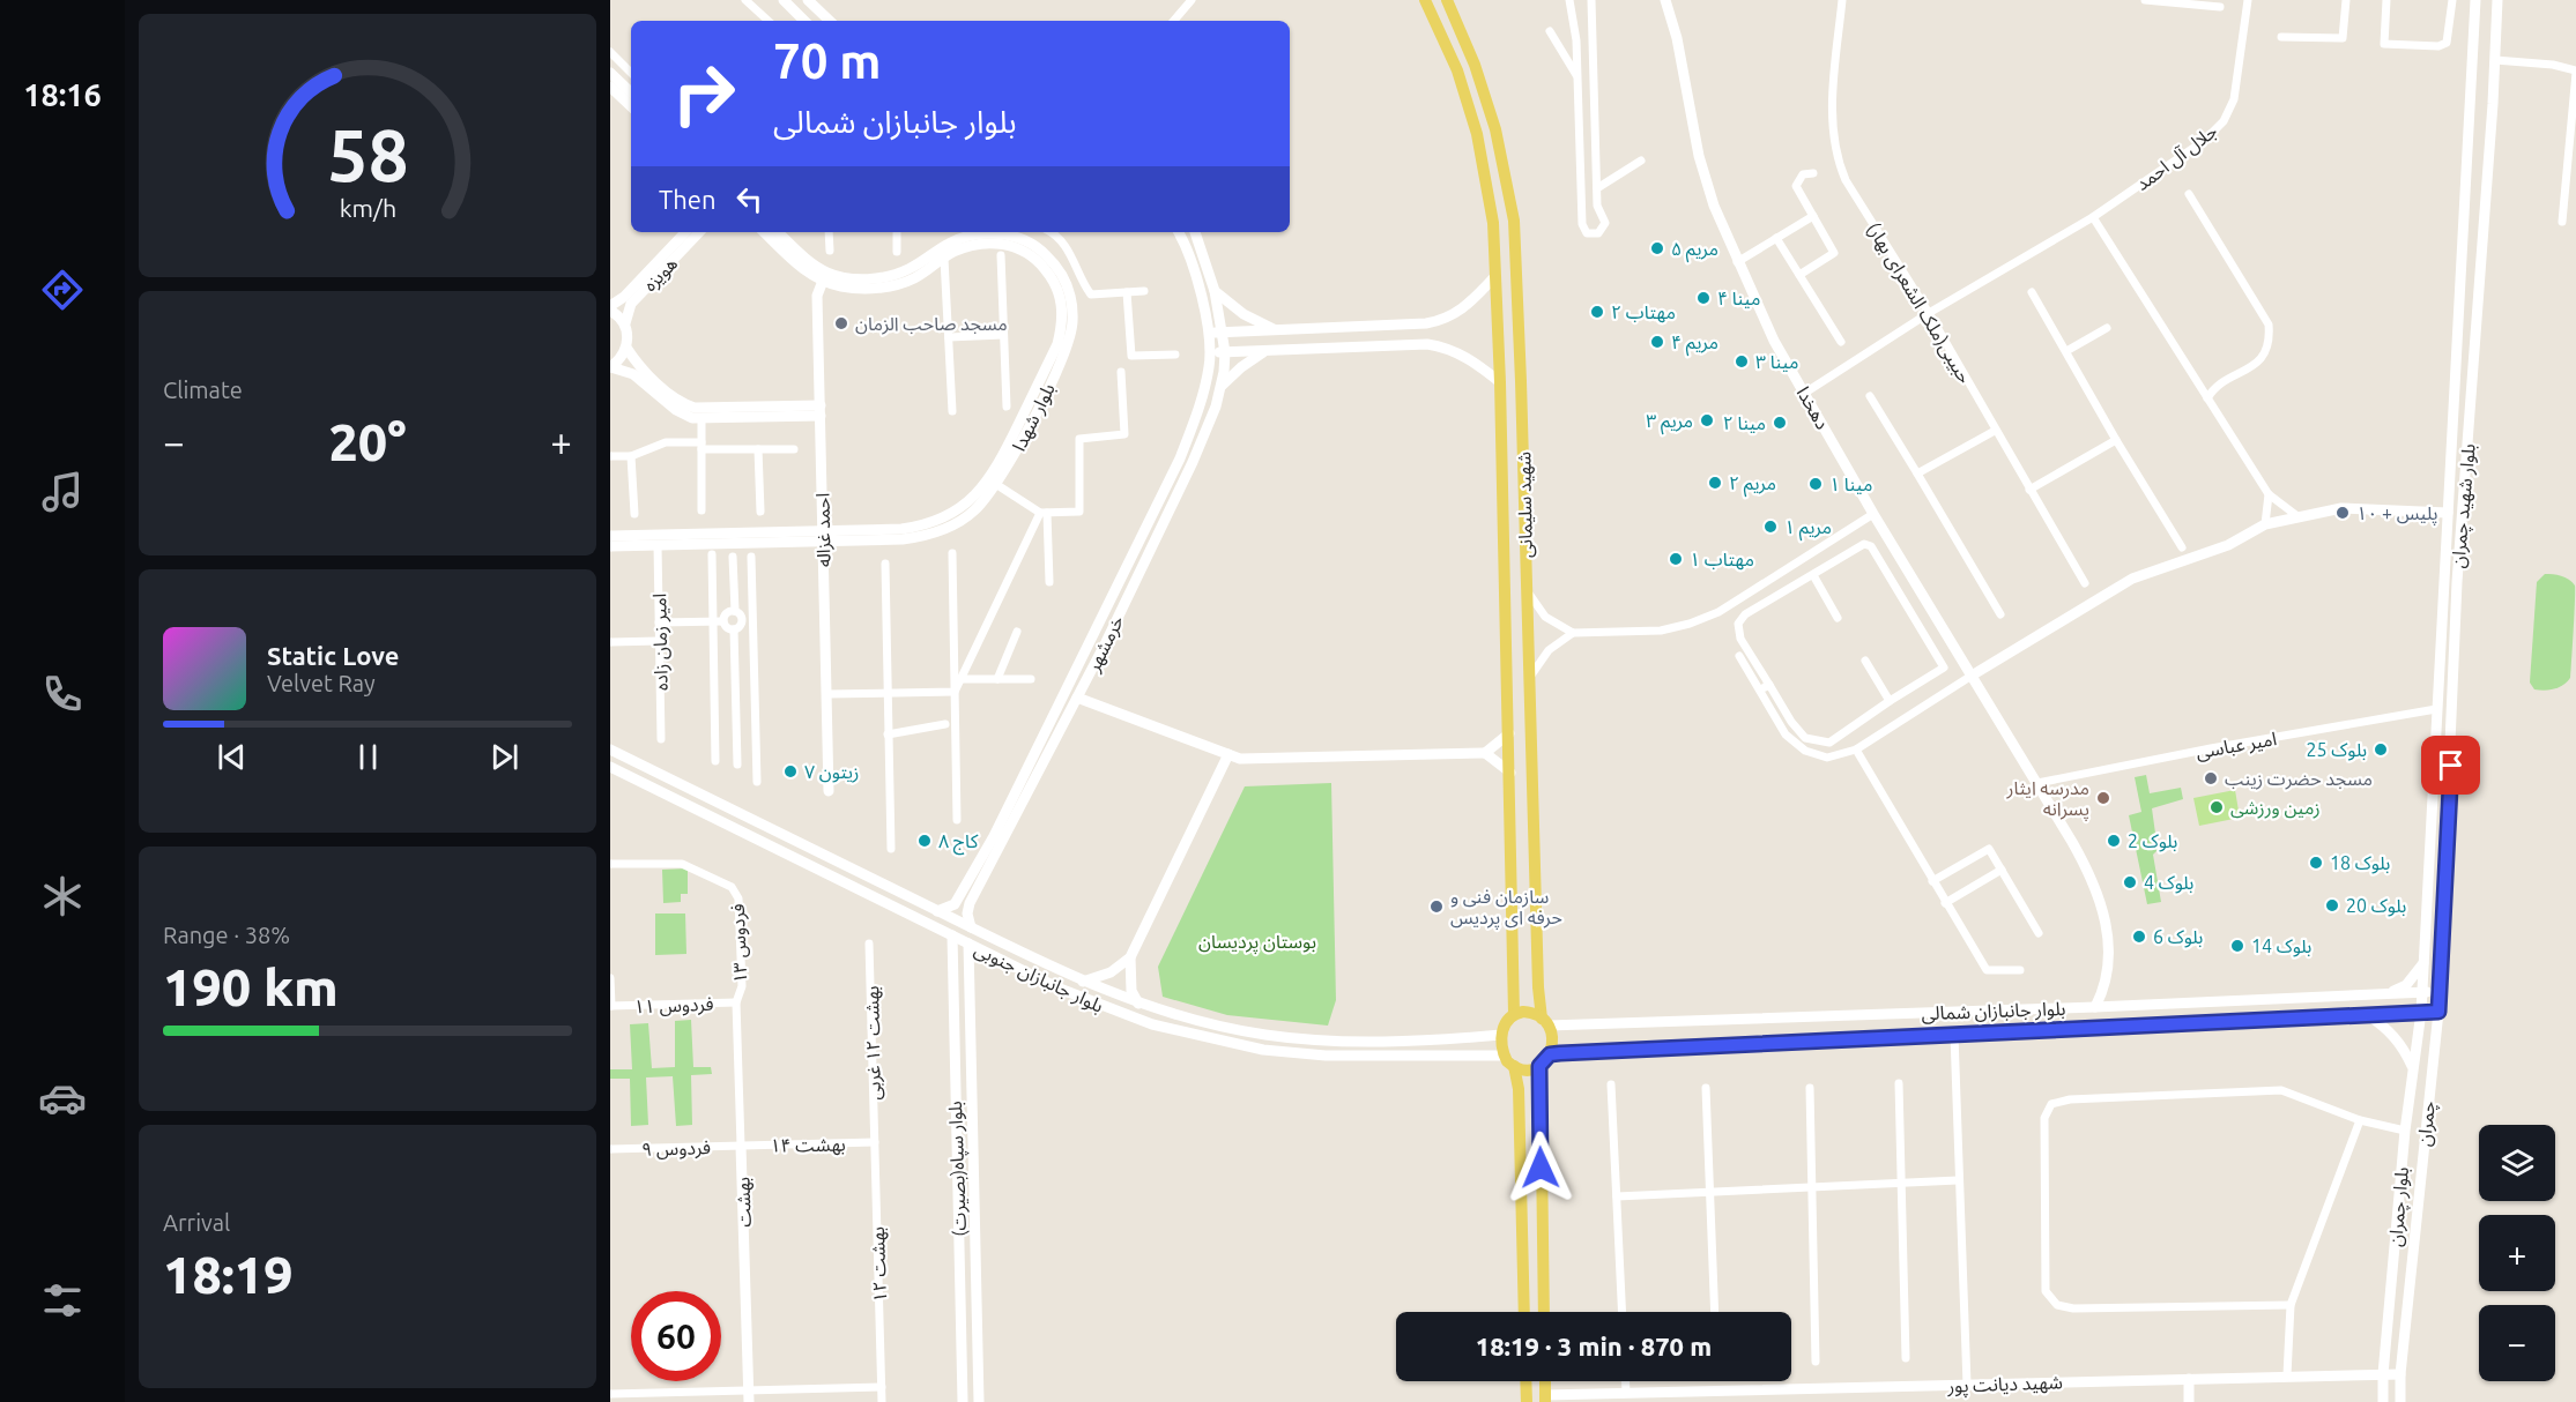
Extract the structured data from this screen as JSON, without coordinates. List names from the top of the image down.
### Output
{
  "streets": {
    "main road": [
      "هویزه",
      "دهخدا",
      "بلوار شهدا",
      "شهید سلیمانی",
      "بلوار شهید چمران",
      "احمد غزاله",
      "خرمشهر",
      "بلوار جانبازان جنوبی",
      "بلوار جانبازان شمالی",
      "چمران",
      "بلوار سپاه(بصیرت)",
      "بهشت",
      "بلوار چمران",
      "شهید دیانت پور"
    ],
    "street": [
      "جلال آل احمد",
      "حبیبی(ملک الشعرای بهار)",
      "امیر زمان زاده",
      "امیر عباسی",
      "فردوس ۱۳",
      "فردوس ۱۱",
      "بهشت ۱۲ غربی",
      "بهشت ۱۴",
      "فردوس ۹",
      "بهشت ۱۲"
    ]
  },
  "crossings": [
    ["جلال آل احمد", "حبیبی(ملک الشعرای بهار)"],
    ["جلال آل احمد", "دهخدا"],
    ["دهخدا", "امیر عباسی"],
    ["دهخدا", "بلوار جانبازان شمالی"],
    ["بلوار شهدا", "احمد غزاله"],
    ["بلوار شهدا", "امیر زمان زاده"],
    ["شهید سلیمانی", "بلوار جانبازان جنوبی"],
    ["شهید سلیمانی", "بلوار جانبازان شمالی"],
    ["بلوار شهید چمران", "امیر عباسی"],
    ["بلوار شهید چمران", "بلوار جانبازان شمالی"],
    ["بلوار شهید چمران", "چمران"],
    ["بلوار شهید چمران", "بلوار چمران"],
    ["فردوس ۱۳", "فردوس ۱۱"],
    ["فردوس ۱۳", "بهشت"],
    ["بلوار جانبازان جنوبی", "بلوار جانبازان شمالی"],
    ["بلوار جانبازان جنوبی", "بلوار سپاه(بصیرت)"],
    ["فردوس ۱۱", "بهشت"],
    ["بلوار جانبازان شمالی", "چمران"],
    ["بلوار جانبازان شمالی", "بلوار چمران"],
    ["بهشت ۱۲ غربی", "بهشت ۱۴"],
    ["بهشت ۱۲ غربی", "بهشت ۱۲"],
    ["چمران", "شهید دیانت پور"],
    ["بهشت ۱۴", "فردوس ۹"],
    ["بهشت ۱۴", "بهشت"],
    ["بهشت ۱۴", "بهشت ۱۲"],
    ["فردوس ۹", "بهشت"],
    ["بلوار چمران", "شهید دیانت پور"]
  ],
  "parks": ["بوستان پردیسان"],
  "places": [
    "مریم ۵",
    "مینا ۴",
    "مهتاب ۲",
    "مسجد صاحب الزمان",
    "مریم ۴",
    "مینا ۳",
    "مریم ۳",
    "مینا ۲",
    "مریم ۲",
    "مینا ۱",
    "پلیس + ۱۰",
    "مریم ۱",
    "مهتاب ۱",
    "بلوک 25",
    "زیتون ۷",
    "مسجد حضرت زینب",
    "مدرسه ایثار پسرانه",
    "زمین ورزشی",
    "کاج ۸",
    "بلوک 2",
    "بلوک 18",
    "بلوک 4",
    "بلوک 20",
    "سازمان فنی و حرفه ای پردیس",
    "بلوک 6",
    "بلوک 14"
  ],
  "page": {
    "tabs": "18:16",
    "turn": ["70 m", "بلوار جانبازان شمالی"],
    "then": "Then",
    "tile": [
      "Climate",
      ["Range · 38%", "190 km"],
      ["Arrival", "18:19"]
    ],
    "heat": ["−", "20°", "+"],
    "song": ["Static Love", "Velvet Ray"],
    "map_buttons": ["+", "−"],
    "limit": "60",
    "trip": "18:19 · 3 min · 870 m",
    "gauge": ["58", "km/h"]
  }
}
